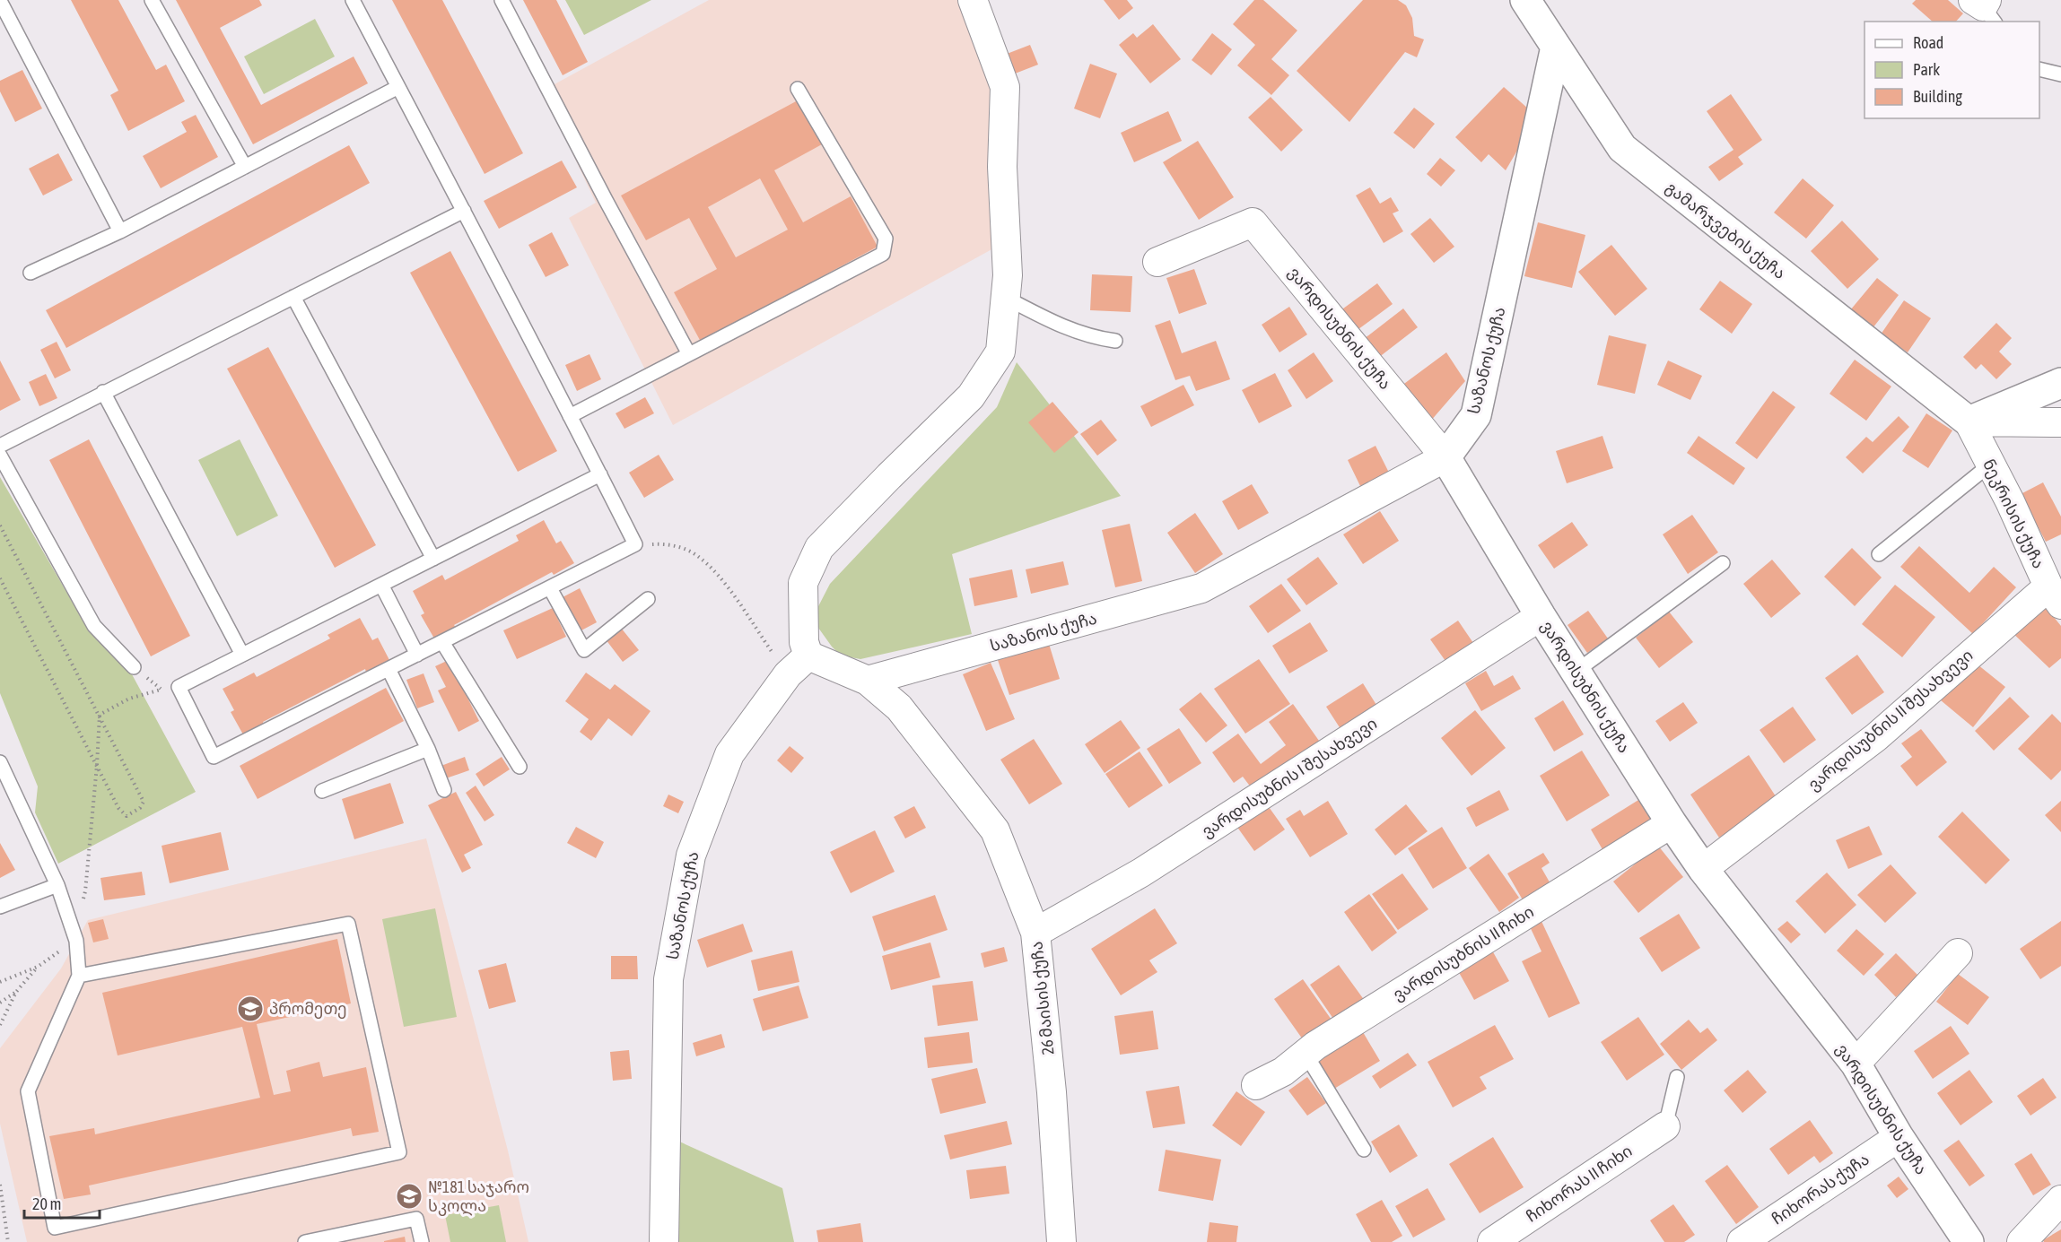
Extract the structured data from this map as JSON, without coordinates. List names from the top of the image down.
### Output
{
  "streets": {
    "street": [
      "გამარჯვების ქუჩა",
      "ვარდისუბნის ქუჩა",
      "საზანოს ქუჩა",
      "ნეკრისის ქუჩა",
      "ვარდისუბნის II შესახვევი",
      "ვარდისუბნის I შესახვევი",
      "ვარდისუბნის II ჩიხი",
      "26 მაისის ქუჩა",
      "ჩიხორას II ჩიხი",
      "ჩიხორას ქუჩა"
    ]
  },
  "crossings": [
    ["გამარჯვების ქუჩა", "საზანოს ქუჩა"],
    ["გამარჯვების ქუჩა", "ნეკრისის ქუჩა"],
    ["ვარდისუბნის ქუჩა", "საზანოს ქუჩა"],
    ["ვარდისუბნის ქუჩა", "ვარდისუბნის II შესახვევი"],
    ["ვარდისუბნის ქუჩა", "ვარდისუბნის I შესახვევი"],
    ["ვარდისუბნის ქუჩა", "ვარდისუბნის II ჩიხი"],
    ["ვარდისუბნის ქუჩა", "ჩიხორას ქუჩა"],
    ["საზანოს ქუჩა", "26 მაისის ქუჩა"],
    ["ნეკრისის ქუჩა", "ვარდისუბნის II შესახვევი"],
    ["ვარდისუბნის I შესახვევი", "26 მაისის ქუჩა"]
  ],
  "places": {
    "school or university": ["პრომეთე", "№181 საჯარო სკოლა"]
  },
  "legend": ["Road", "Park", "Building"],
  "scale_bar": "20 m"
}
